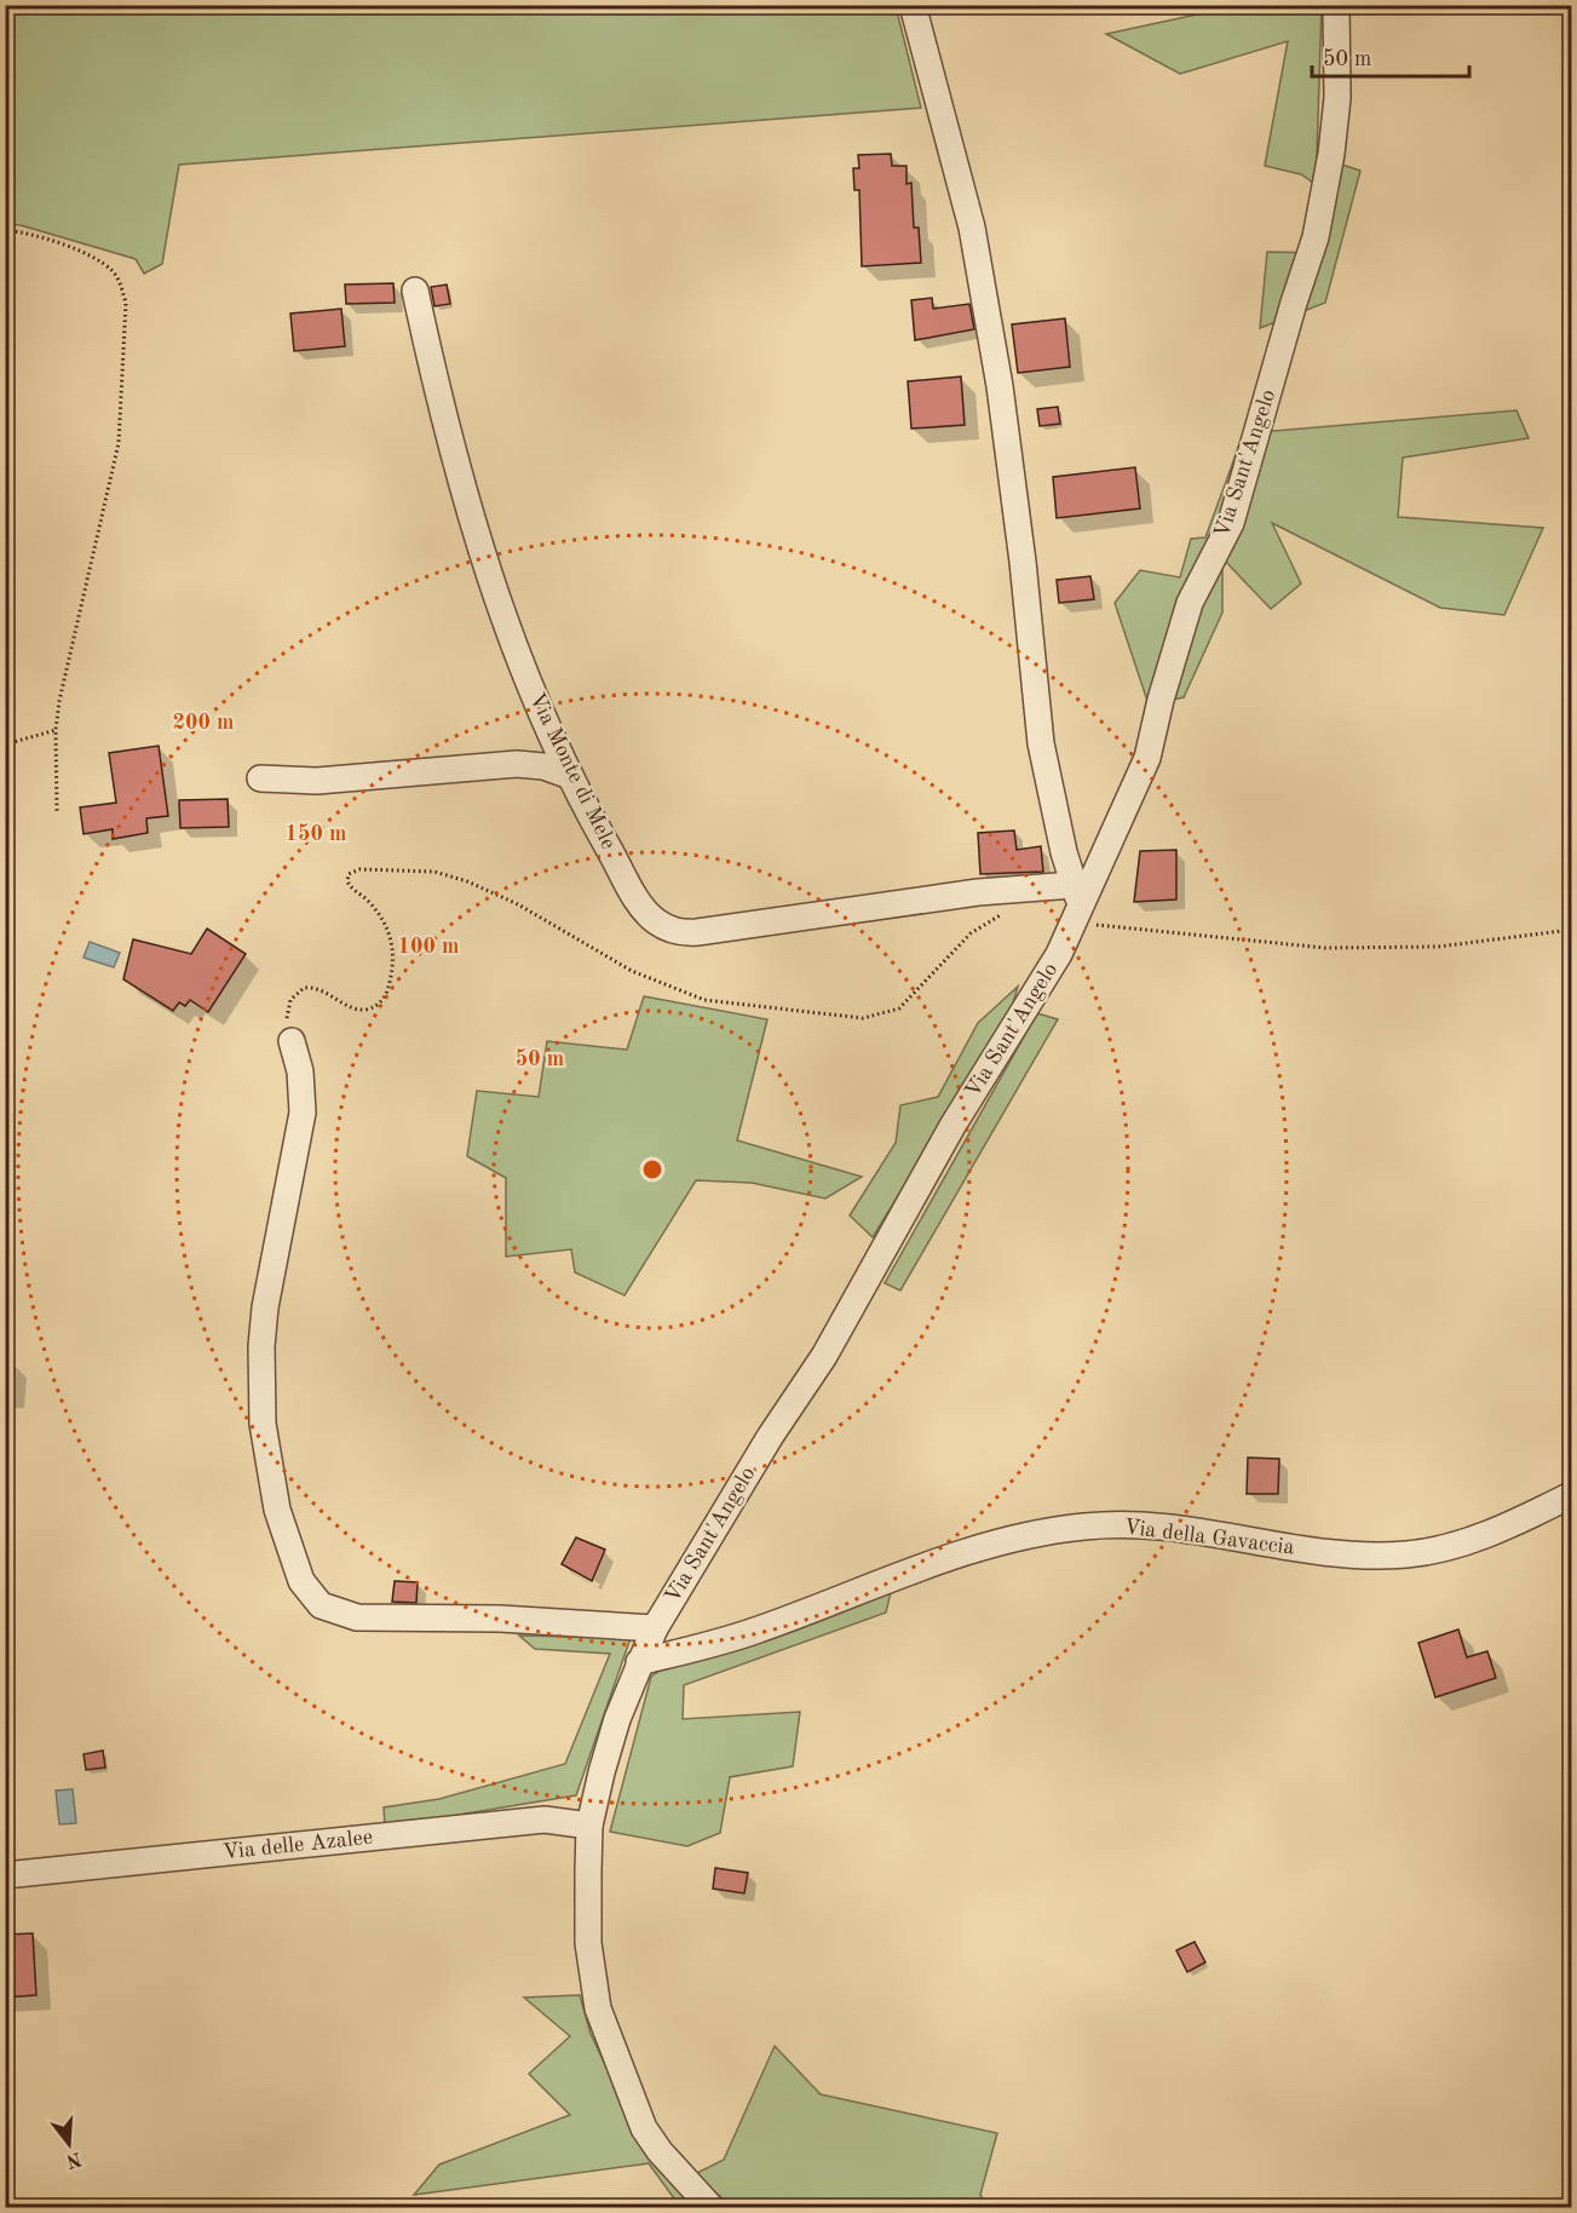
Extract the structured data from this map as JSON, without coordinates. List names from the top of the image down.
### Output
{
  "streets": {
    "street": [
      "Via Sant'Angelo",
      "Via Monte di Mele",
      "Via della Gavaccia",
      "Via delle Azalee"
    ]
  },
  "crossings": [
    ["Via Sant'Angelo", "Via Monte di Mele"],
    ["Via Sant'Angelo", "Via della Gavaccia"],
    ["Via Sant'Angelo", "Via delle Azalee"]
  ],
  "scale_bar": "50 m",
  "north": "bottom",
  "rings": [
    "200 m",
    "150 m",
    "100 m",
    "50 m"
  ]
}
